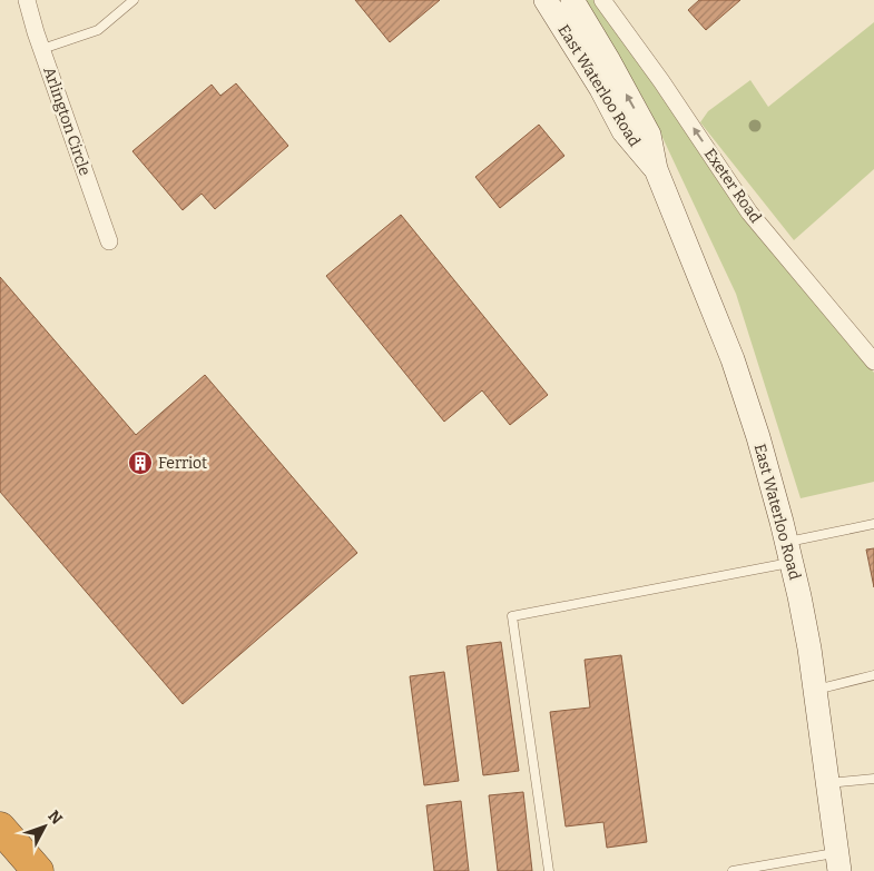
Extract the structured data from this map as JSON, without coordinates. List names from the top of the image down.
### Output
{
  "streets": {
    "main road": ["East Waterloo Road"],
    "street": ["Arlington Circle", "Exeter Road"]
  },
  "one_way": ["Exeter Road"],
  "places": {
    "building": ["Ferriot"]
  },
  "north": "top right"
}
